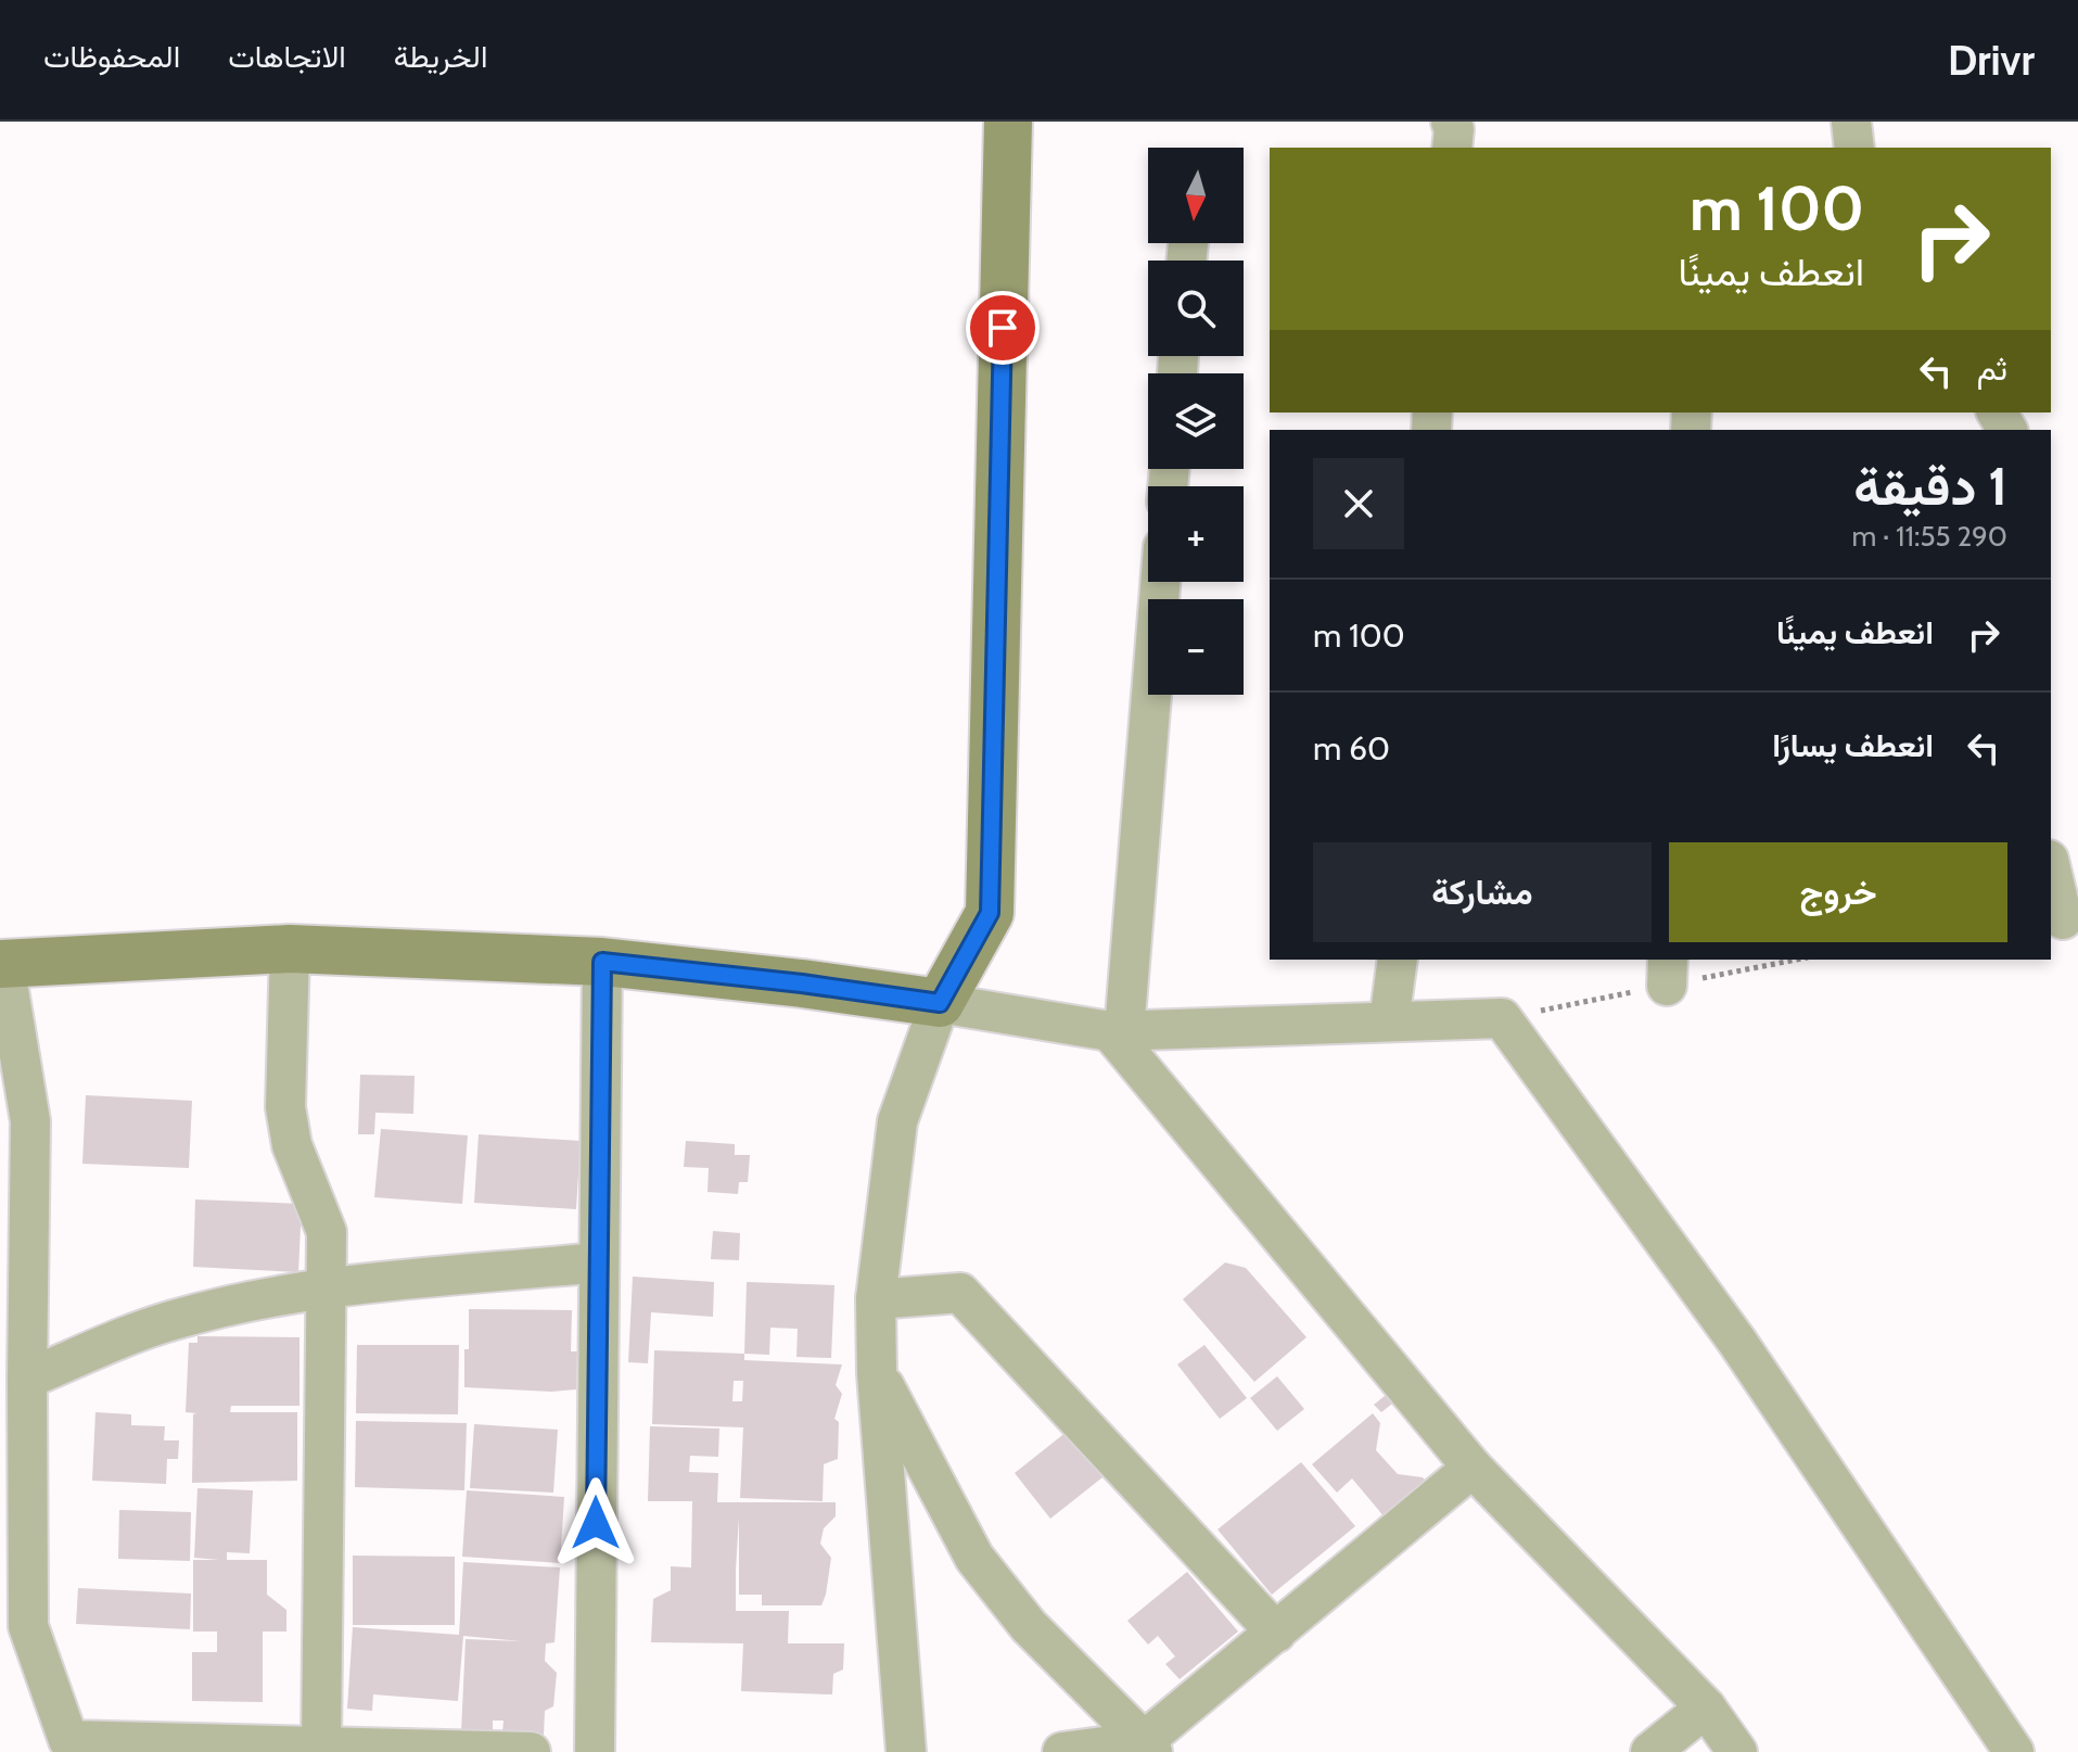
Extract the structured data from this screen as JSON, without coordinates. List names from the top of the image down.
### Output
{
  "north": "bottom",
  "page": {
    "header": "Drivr",
    "nav": ["الخريطة", "الاتجاهات", "المحفوظات"],
    "map_buttons": ["+", "−"],
    "turn": ["100 m", "انعطف يمينًا"],
    "then": "ثم",
    "heading": ["1 دقيقة", "290 m · 11:55"],
    "list": [
      {
        "name": "انعطف يمينًا",
        "value": "100 m"
      },
      {
        "name": "انعطف يسارًا",
        "value": "60 m"
      }
    ],
    "buttons": ["خروج", "مشاركة"]
  }
}
